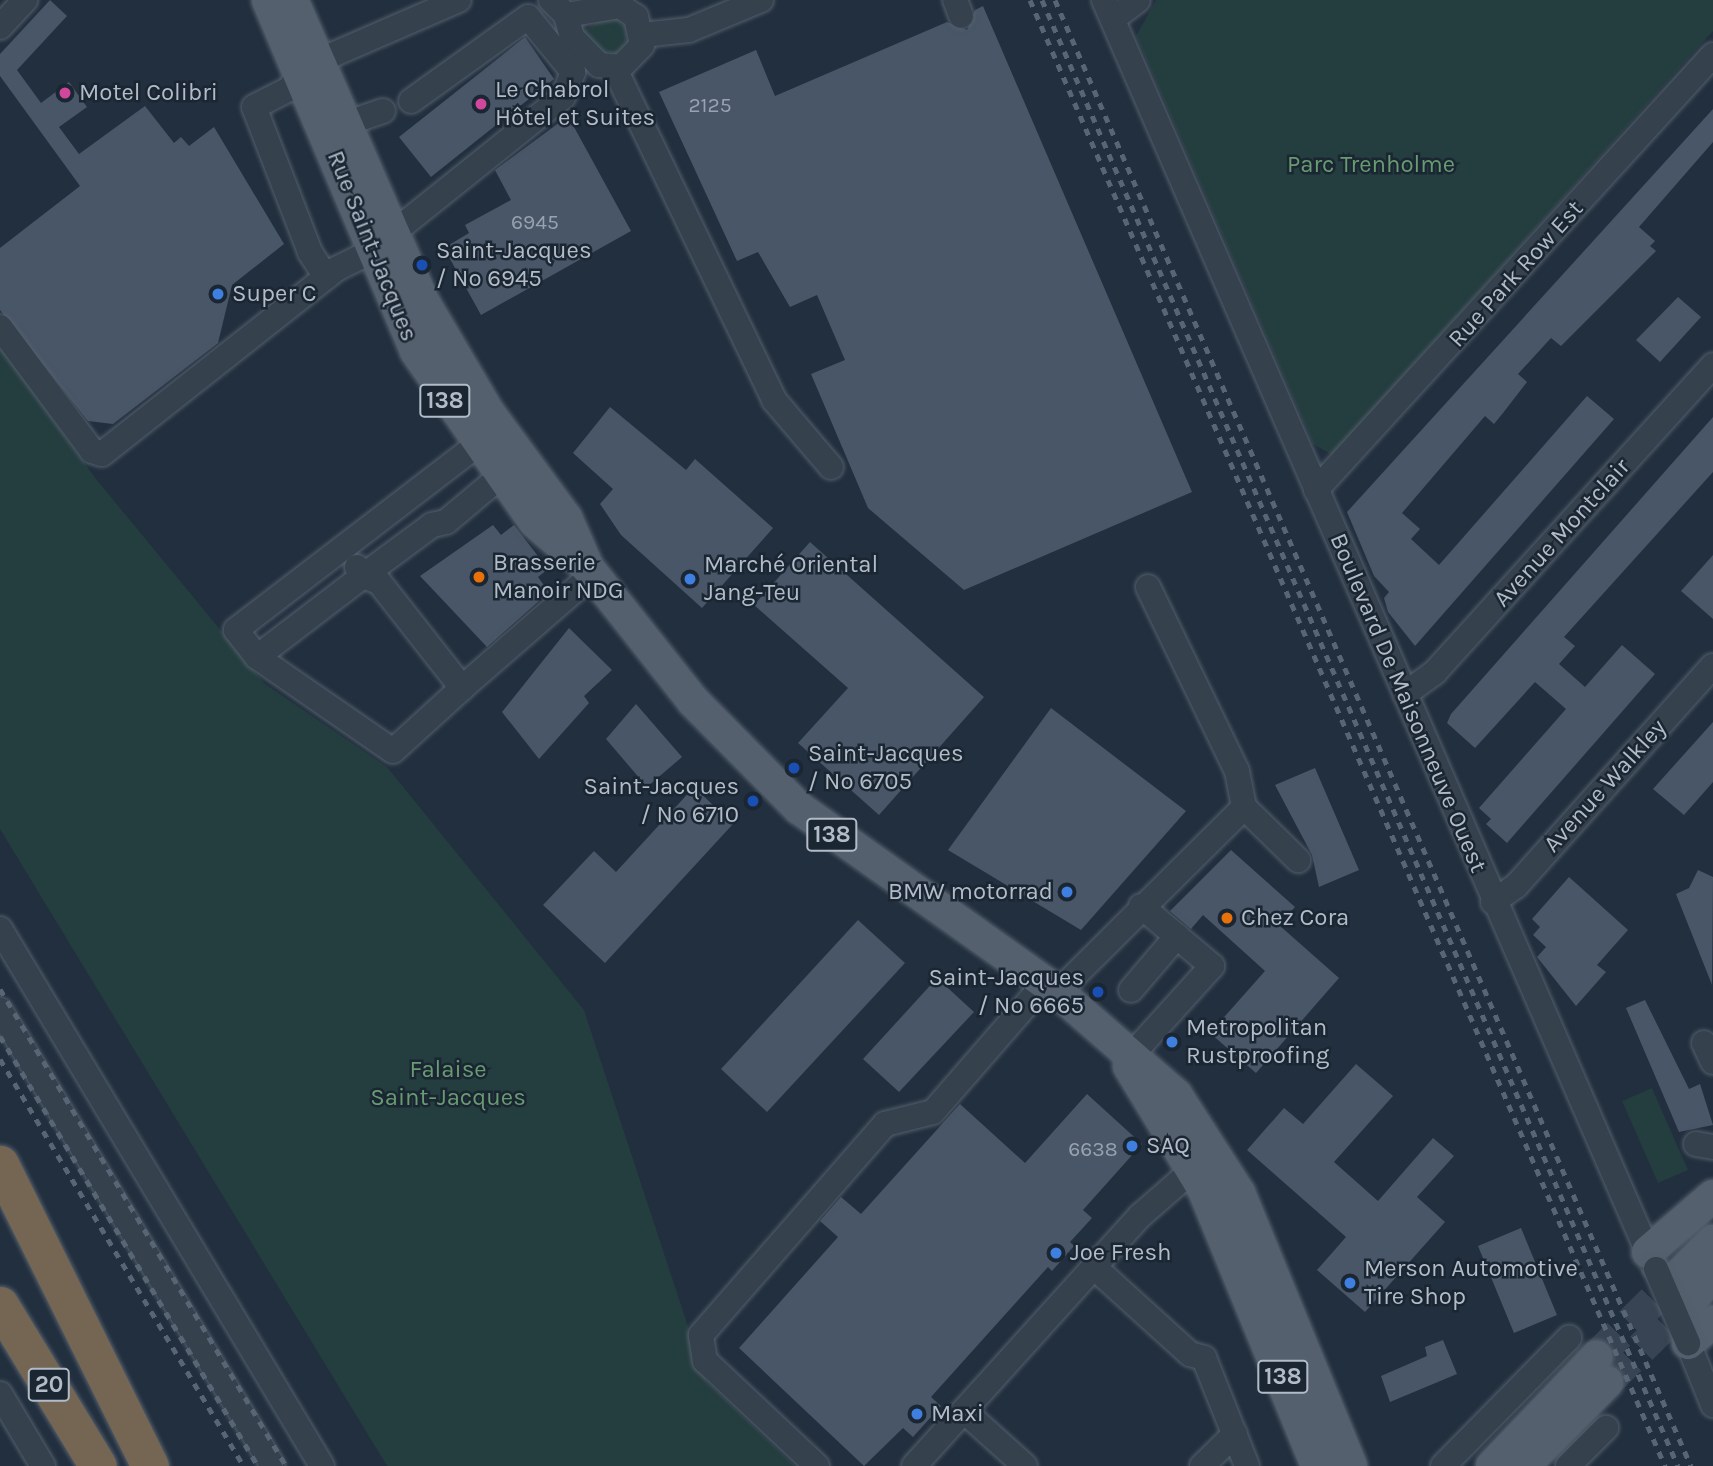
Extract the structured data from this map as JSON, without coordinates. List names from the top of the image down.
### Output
{
  "streets": {
    "highway": ["20"],
    "main road": ["Rue Saint-Jacques", "138"],
    "street": [
      "Rue Park Row Est",
      "Avenue Montclair",
      "Boulevard De Maisonneuve Ouest",
      "Avenue Walkley"
    ]
  },
  "crossings": [
    ["Rue Park Row Est", "Boulevard De Maisonneuve Ouest"],
    ["Avenue Montclair", "Boulevard De Maisonneuve Ouest"],
    ["Boulevard De Maisonneuve Ouest", "Avenue Walkley"]
  ],
  "parks": ["Parc Trenholme", "Falaise Saint-Jacques"],
  "places": [
    "Motel Colibri",
    "Le Chabrol Hôtel et Suites",
    "Saint-Jacques / No 6945",
    "Super C",
    "Brasserie Manoir NDG",
    "Marché Oriental Jang-Teu",
    "Saint-Jacques / No 6705",
    "Saint-Jacques / No 6710",
    "BMW motorrad",
    "Chez Cora",
    "Saint-Jacques / No 6665",
    "Metropolitan Rustproofing",
    "SAQ",
    "Joe Fresh",
    "Merson Automotive Tire Shop",
    "Maxi"
  ],
  "house_numbers": ["2125", "6945", "6638"]
}
